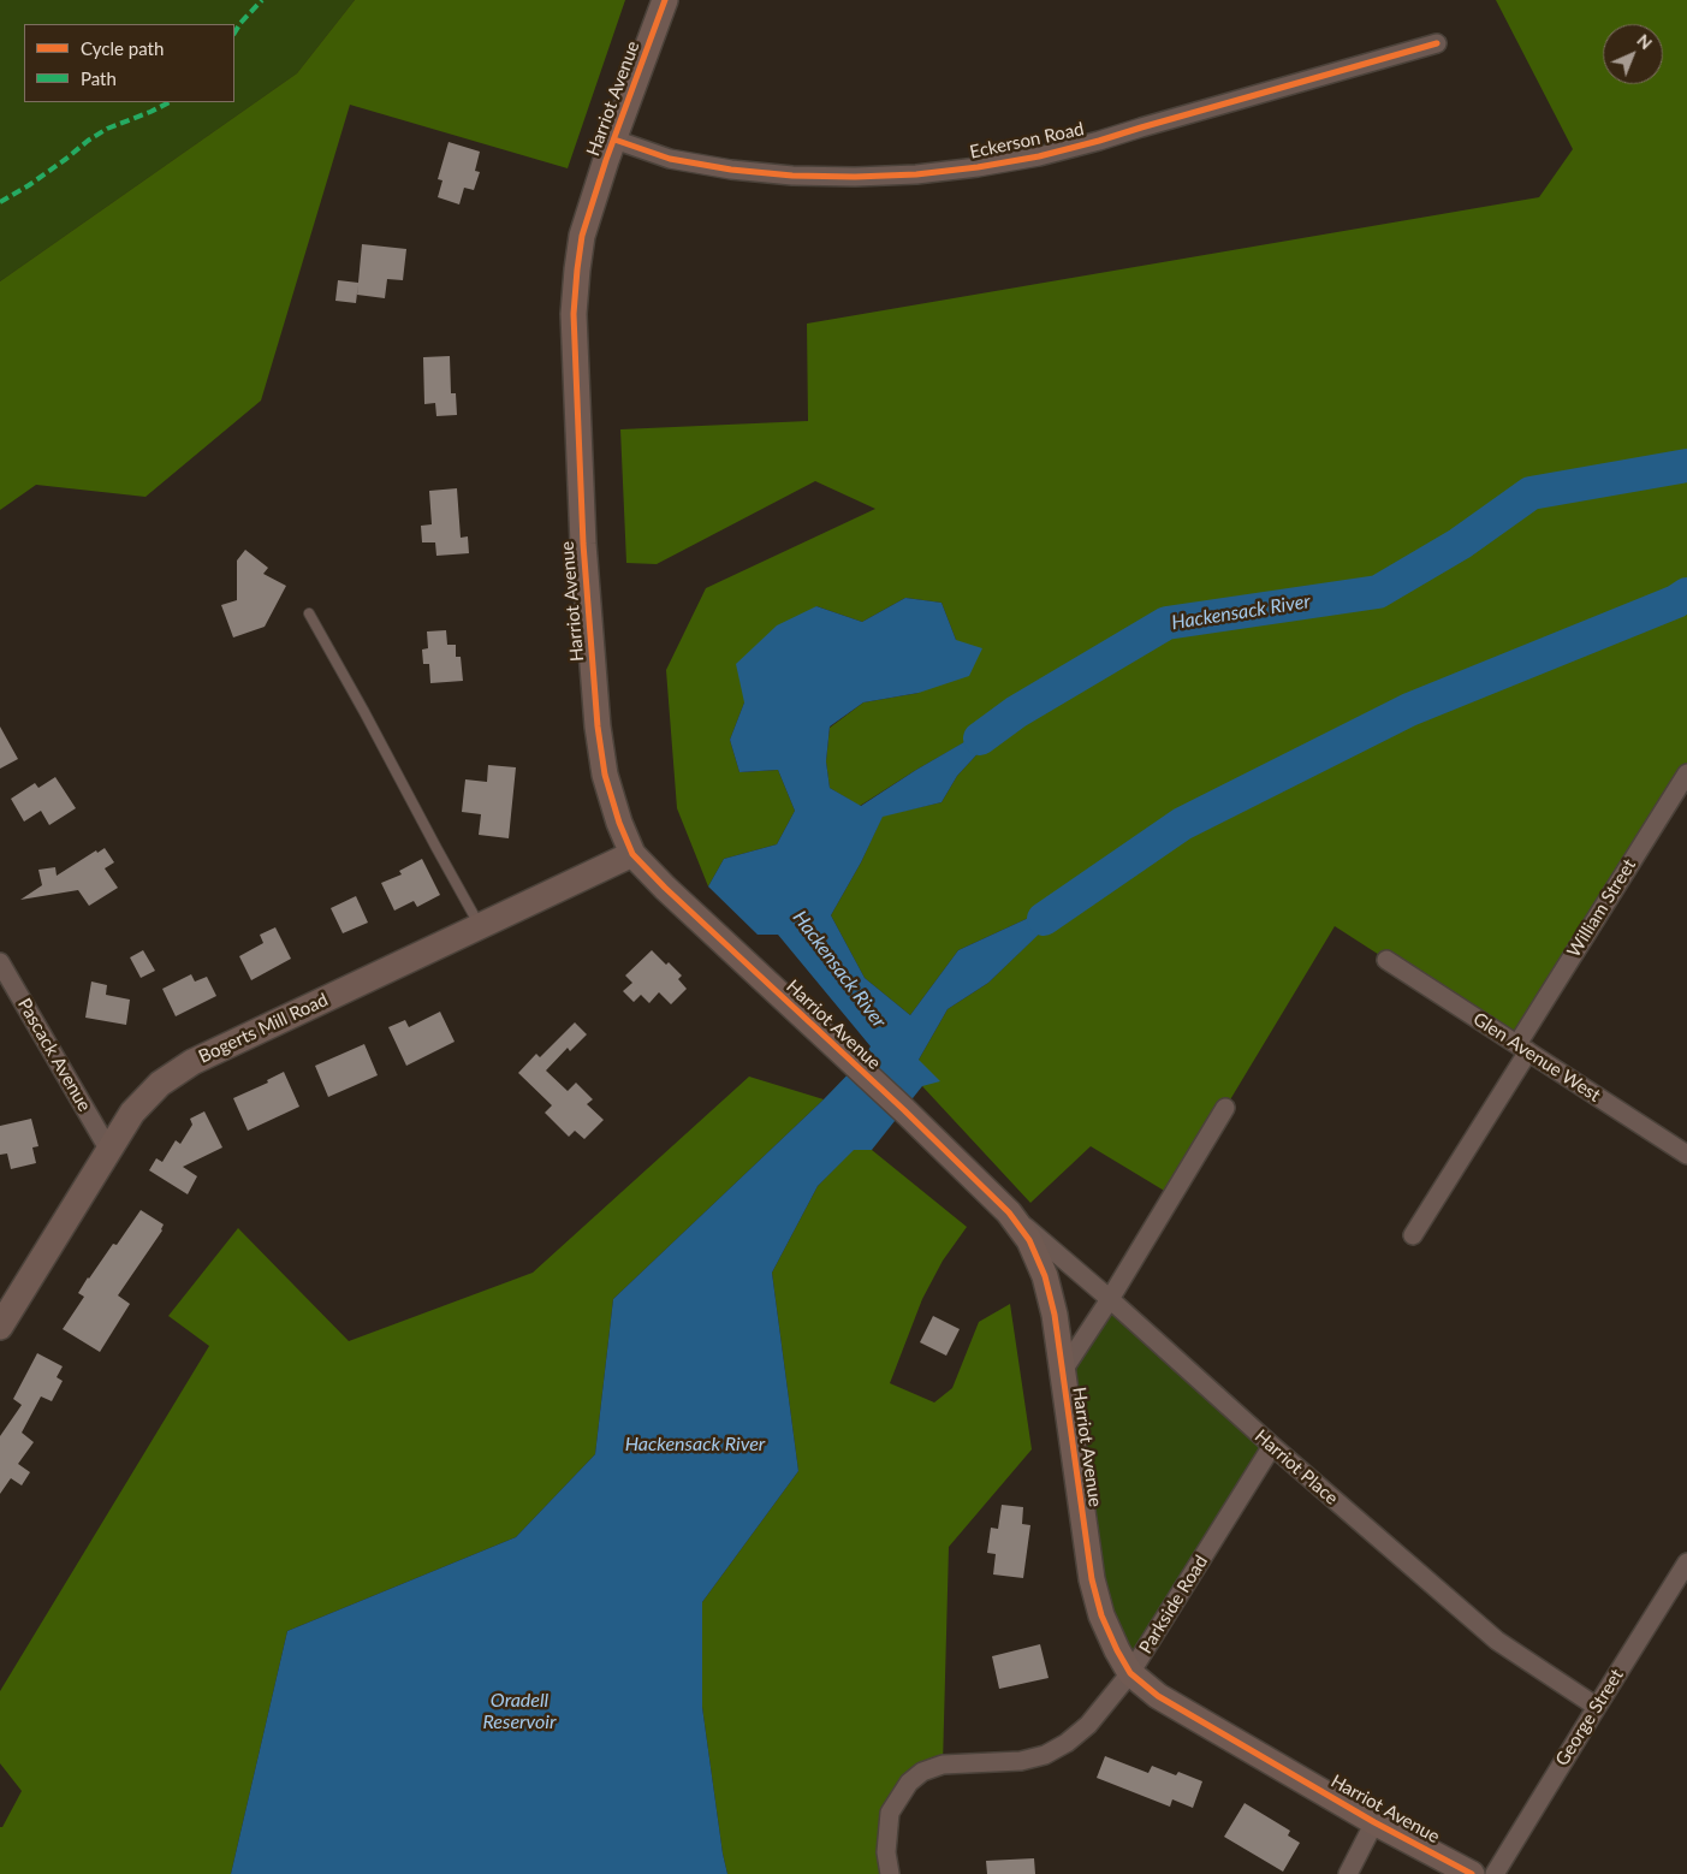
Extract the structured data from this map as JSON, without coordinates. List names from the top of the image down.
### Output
{
  "streets": {
    "street": [
      "Harriot Avenue",
      "Eckerson Road",
      "William Street",
      "Bogerts Mill Road",
      "Pascack Avenue",
      "Glen Avenue West",
      "Harriot Place",
      "Parkside Road",
      "George Street"
    ]
  },
  "crossings": [
    ["Harriot Avenue", "Eckerson Road"],
    ["Harriot Avenue", "Bogerts Mill Road"],
    ["Harriot Avenue", "Harriot Place"],
    ["Harriot Avenue", "Parkside Road"],
    ["William Street", "Glen Avenue West"],
    ["Bogerts Mill Road", "Pascack Avenue"],
    ["Harriot Place", "Parkside Road"],
    ["Harriot Place", "George Street"]
  ],
  "water": ["Hackensack River", "Oradell Reservoir"],
  "legend": ["Cycle path", "Path"],
  "north": "top right"
}
